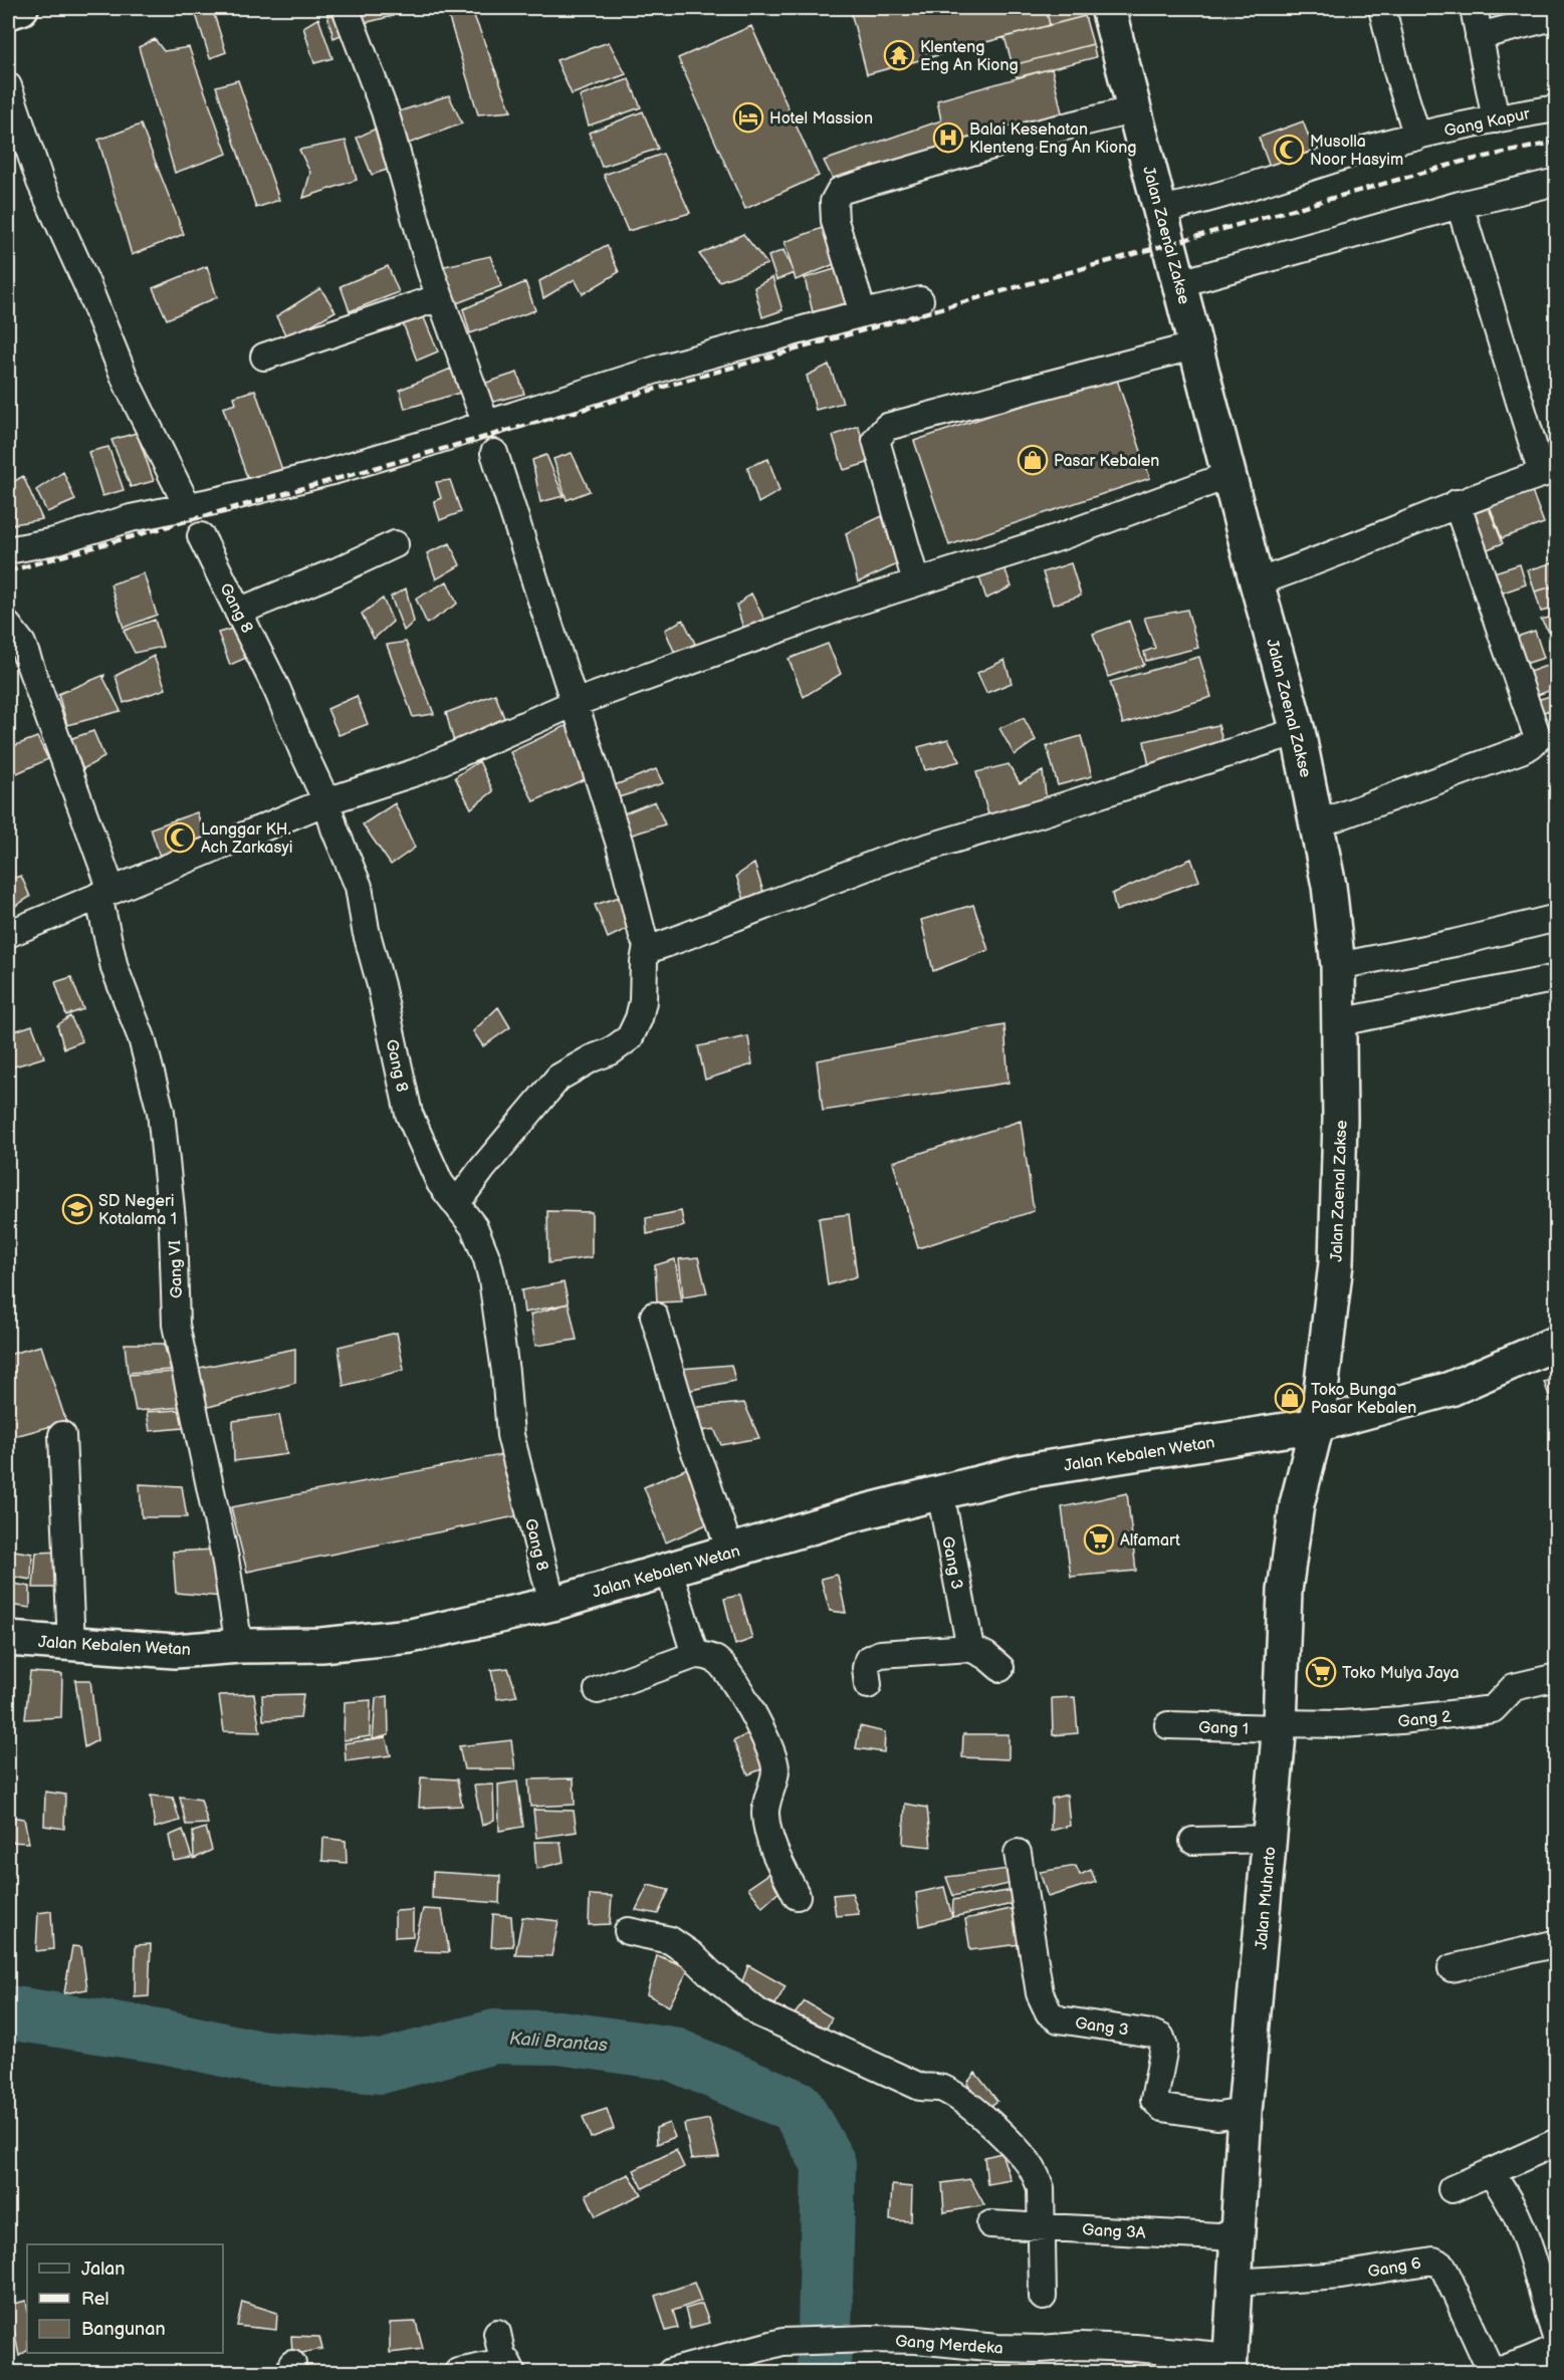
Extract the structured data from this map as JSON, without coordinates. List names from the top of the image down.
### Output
{
  "streets": {
    "main road": ["Jalan Zaenal Zakse", "Jalan Kebalen Wetan", "Jalan Muharto"],
    "street": [
      "Gang Kapur",
      "Gang 8",
      "Gang VI",
      "Gang 3",
      "Gang 2",
      "Gang 1",
      "Gang 3A",
      "Gang 6",
      "Gang Merdeka"
    ]
  },
  "crossings": [
    ["Gang Kapur", "Jalan Zaenal Zakse"],
    ["Jalan Zaenal Zakse", "Jalan Kebalen Wetan"],
    ["Jalan Zaenal Zakse", "Jalan Muharto"],
    ["Gang 8", "Jalan Kebalen Wetan"],
    ["Gang VI", "Jalan Kebalen Wetan"],
    ["Jalan Kebalen Wetan", "Gang 3"],
    ["Jalan Kebalen Wetan", "Jalan Muharto"],
    ["Gang 3", "Jalan Muharto"],
    ["Gang 2", "Gang 1"],
    ["Gang 2", "Jalan Muharto"],
    ["Gang 1", "Jalan Muharto"],
    ["Jalan Muharto", "Gang 3A"],
    ["Jalan Muharto", "Gang 6"],
    ["Jalan Muharto", "Gang Merdeka"]
  ],
  "water": ["Kali Brantas"],
  "places": {
    "temple": ["Klenteng Eng An Kiong"],
    "hotel": ["Hotel Massion"],
    "hospital": ["Balai Kesehatan Klenteng Eng An Kiong"],
    "mosque": ["Musolla Noor Hasyim", "Langgar KH. Ach Zarkasyi"],
    "shop": ["Pasar Kebalen", "Toko Bunga Pasar Kebalen"],
    "school or university": ["SD Negeri Kotalama 1"],
    "supermarket": ["Alfamart", "Toko Mulya Jaya"]
  },
  "legend": ["Jalan", "Rel", "Bangunan"]
}
